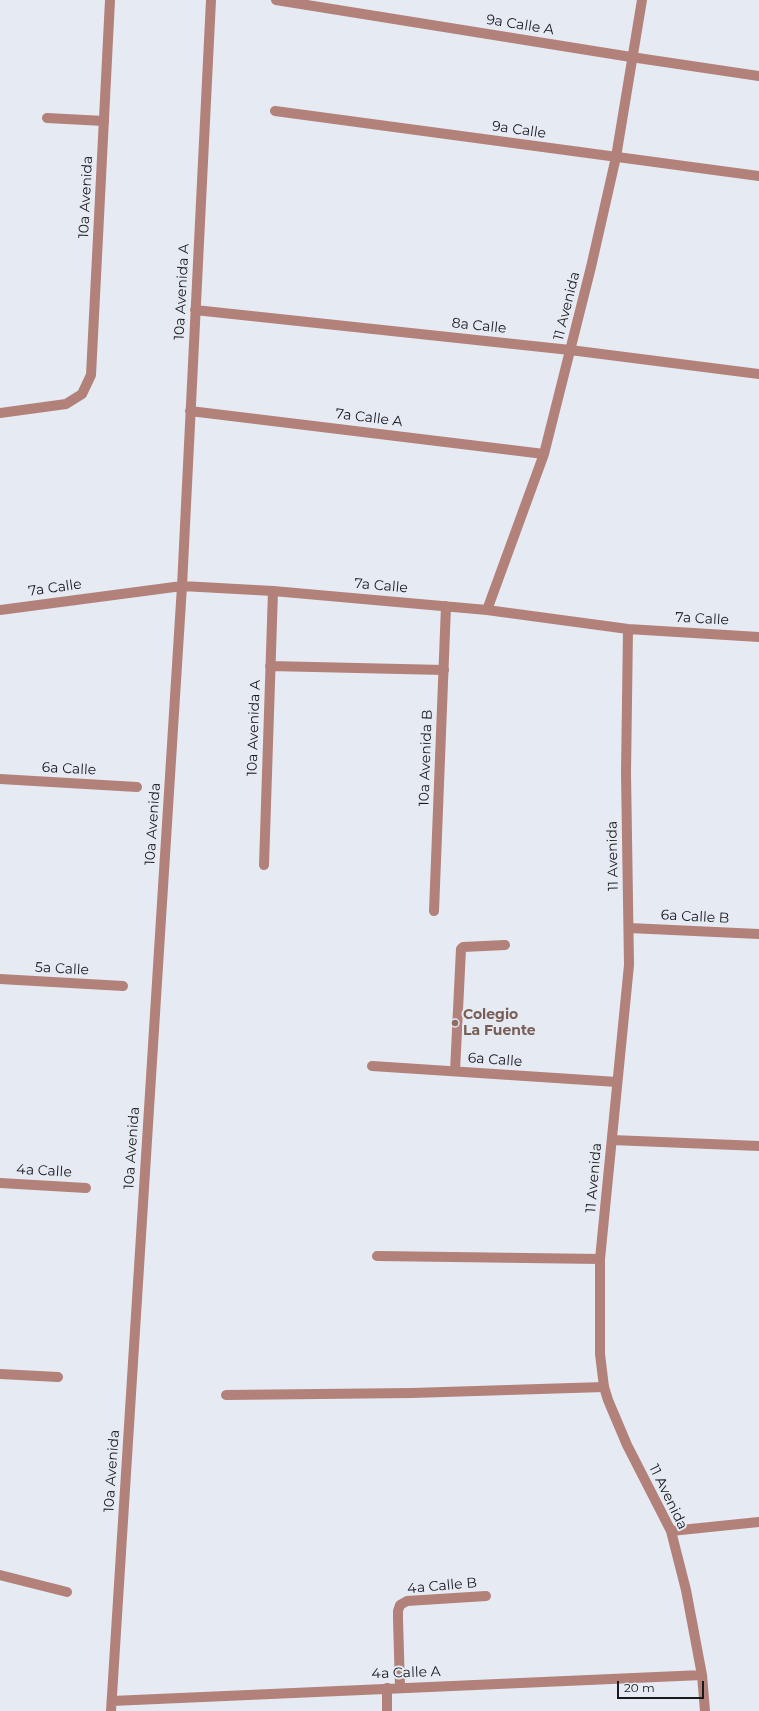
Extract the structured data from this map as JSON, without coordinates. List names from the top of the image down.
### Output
{
  "streets": {
    "street": [
      "9a Calle A",
      "9a Calle",
      "10a Avenida",
      "10a Avenida A",
      "11 Avenida",
      "8a Calle",
      "7a Calle A",
      "7a Calle",
      "10a Avenida B",
      "6a Calle",
      "6a Calle B",
      "5a Calle",
      "4a Calle",
      "4a Calle B",
      "4a Calle A"
    ]
  },
  "crossings": [
    ["9a Calle A", "11 Avenida"],
    ["9a Calle", "11 Avenida"],
    ["10a Avenida", "10a Avenida A"],
    ["10a Avenida", "7a Calle"],
    ["10a Avenida", "4a Calle A"],
    ["10a Avenida A", "8a Calle"],
    ["10a Avenida A", "7a Calle A"],
    ["10a Avenida A", "7a Calle"],
    ["11 Avenida", "8a Calle"],
    ["11 Avenida", "7a Calle A"],
    ["11 Avenida", "7a Calle"],
    ["11 Avenida", "6a Calle"],
    ["11 Avenida", "6a Calle B"],
    ["11 Avenida", "4a Calle A"],
    ["7a Calle", "10a Avenida B"],
    ["4a Calle B", "4a Calle A"]
  ],
  "places": ["Colegio La Fuente"],
  "scale_bar": "20 m"
}
